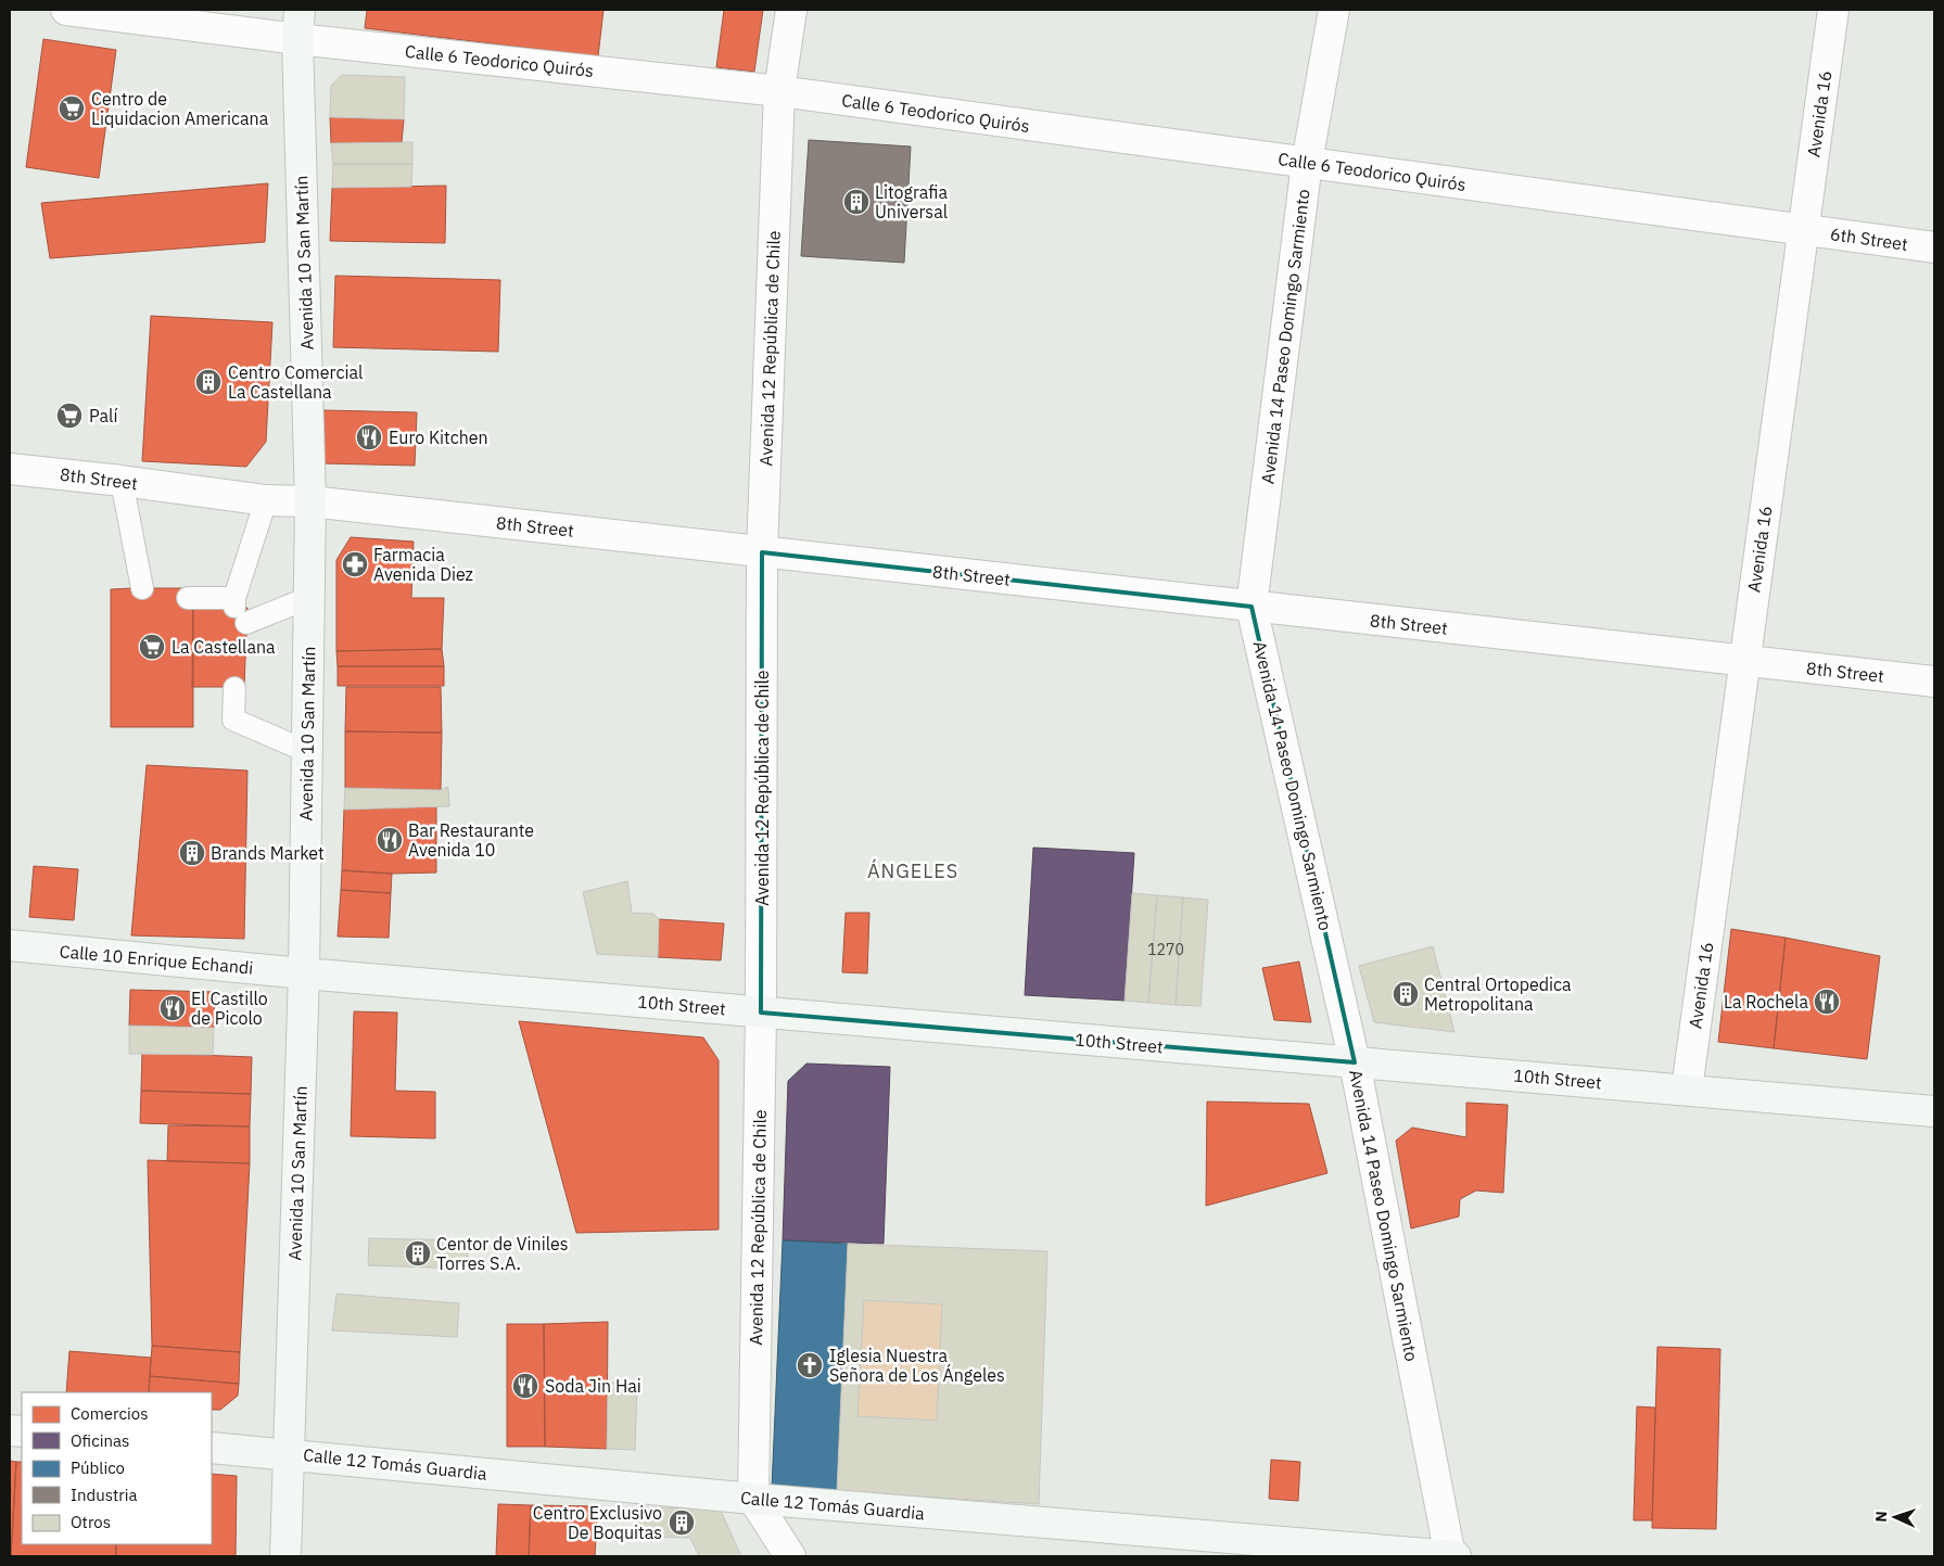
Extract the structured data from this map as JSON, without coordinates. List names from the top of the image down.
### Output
{
  "streets": {
    "street": [
      "Calle 6 Teodorico Quirós",
      "Avenida 16",
      "6th Street",
      "Avenida 10 San Martín",
      "Avenida 14 Paseo Domingo Sarmiento",
      "Avenida 12 República de Chile",
      "8th Street",
      "Calle 10 Enrique Echandi",
      "10th Street",
      "Calle 12 Tomás Guardia"
    ]
  },
  "crossings": [
    ["Calle 6 Teodorico Quirós", "Avenida 16"],
    ["Calle 6 Teodorico Quirós", "6th Street"],
    ["Calle 6 Teodorico Quirós", "Avenida 10 San Martín"],
    ["Calle 6 Teodorico Quirós", "Avenida 14 Paseo Domingo Sarmiento"],
    ["Calle 6 Teodorico Quirós", "Avenida 12 República de Chile"],
    ["Avenida 16", "6th Street"],
    ["Avenida 16", "8th Street"],
    ["Avenida 16", "10th Street"],
    ["Avenida 10 San Martín", "8th Street"],
    ["Avenida 10 San Martín", "Calle 10 Enrique Echandi"],
    ["Avenida 10 San Martín", "10th Street"],
    ["Avenida 10 San Martín", "Calle 12 Tomás Guardia"],
    ["Avenida 14 Paseo Domingo Sarmiento", "8th Street"],
    ["Avenida 14 Paseo Domingo Sarmiento", "10th Street"],
    ["Avenida 14 Paseo Domingo Sarmiento", "Calle 12 Tomás Guardia"],
    ["Avenida 12 República de Chile", "8th Street"],
    ["Avenida 12 República de Chile", "10th Street"],
    ["Avenida 12 República de Chile", "Calle 12 Tomás Guardia"],
    ["Calle 10 Enrique Echandi", "10th Street"]
  ],
  "districts": ["ÁNGELES"],
  "places": {
    "supermarket": ["Centro de Liquidacion Americana", "Palí", "La Castellana"],
    "building": [
      "Litografia Universal",
      "Centro Comercial La Castellana",
      "Brands Market",
      "Central Ortopedica Metropolitana",
      "Centor de Viniles Torres S.A.",
      "Centro Exclusivo De Boquitas"
    ],
    "restaurant": [
      "Euro Kitchen",
      "Bar Restaurante Avenida 10",
      "La Rochela",
      "El Castillo de Picolo",
      "Soda Jin Hai"
    ],
    "pharmacy": ["Farmacia Avenida Diez"],
    "church": ["Iglesia Nuestra Señora de Los Ángeles"]
  },
  "house_numbers": ["1270"],
  "legend": [
    "Comercios",
    "Oficinas",
    "Público",
    "Industria",
    "Otros"
  ],
  "north": "left"
}
